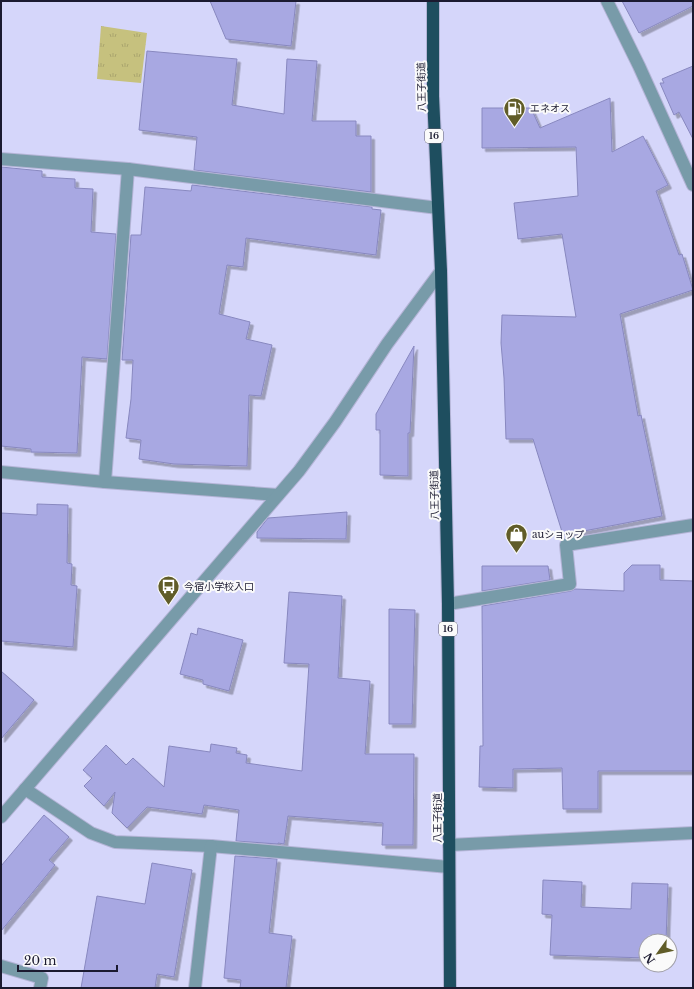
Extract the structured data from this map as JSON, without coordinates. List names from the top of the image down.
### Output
{
  "streets": {
    "highway": ["八王子街道", "16"]
  },
  "places": {
    "fuel station": ["エネオス"],
    "shop": ["auショップ"],
    "bus stop": ["今宿小学校入口"]
  },
  "scale_bar": "20 m",
  "north": "bottom left"
}
